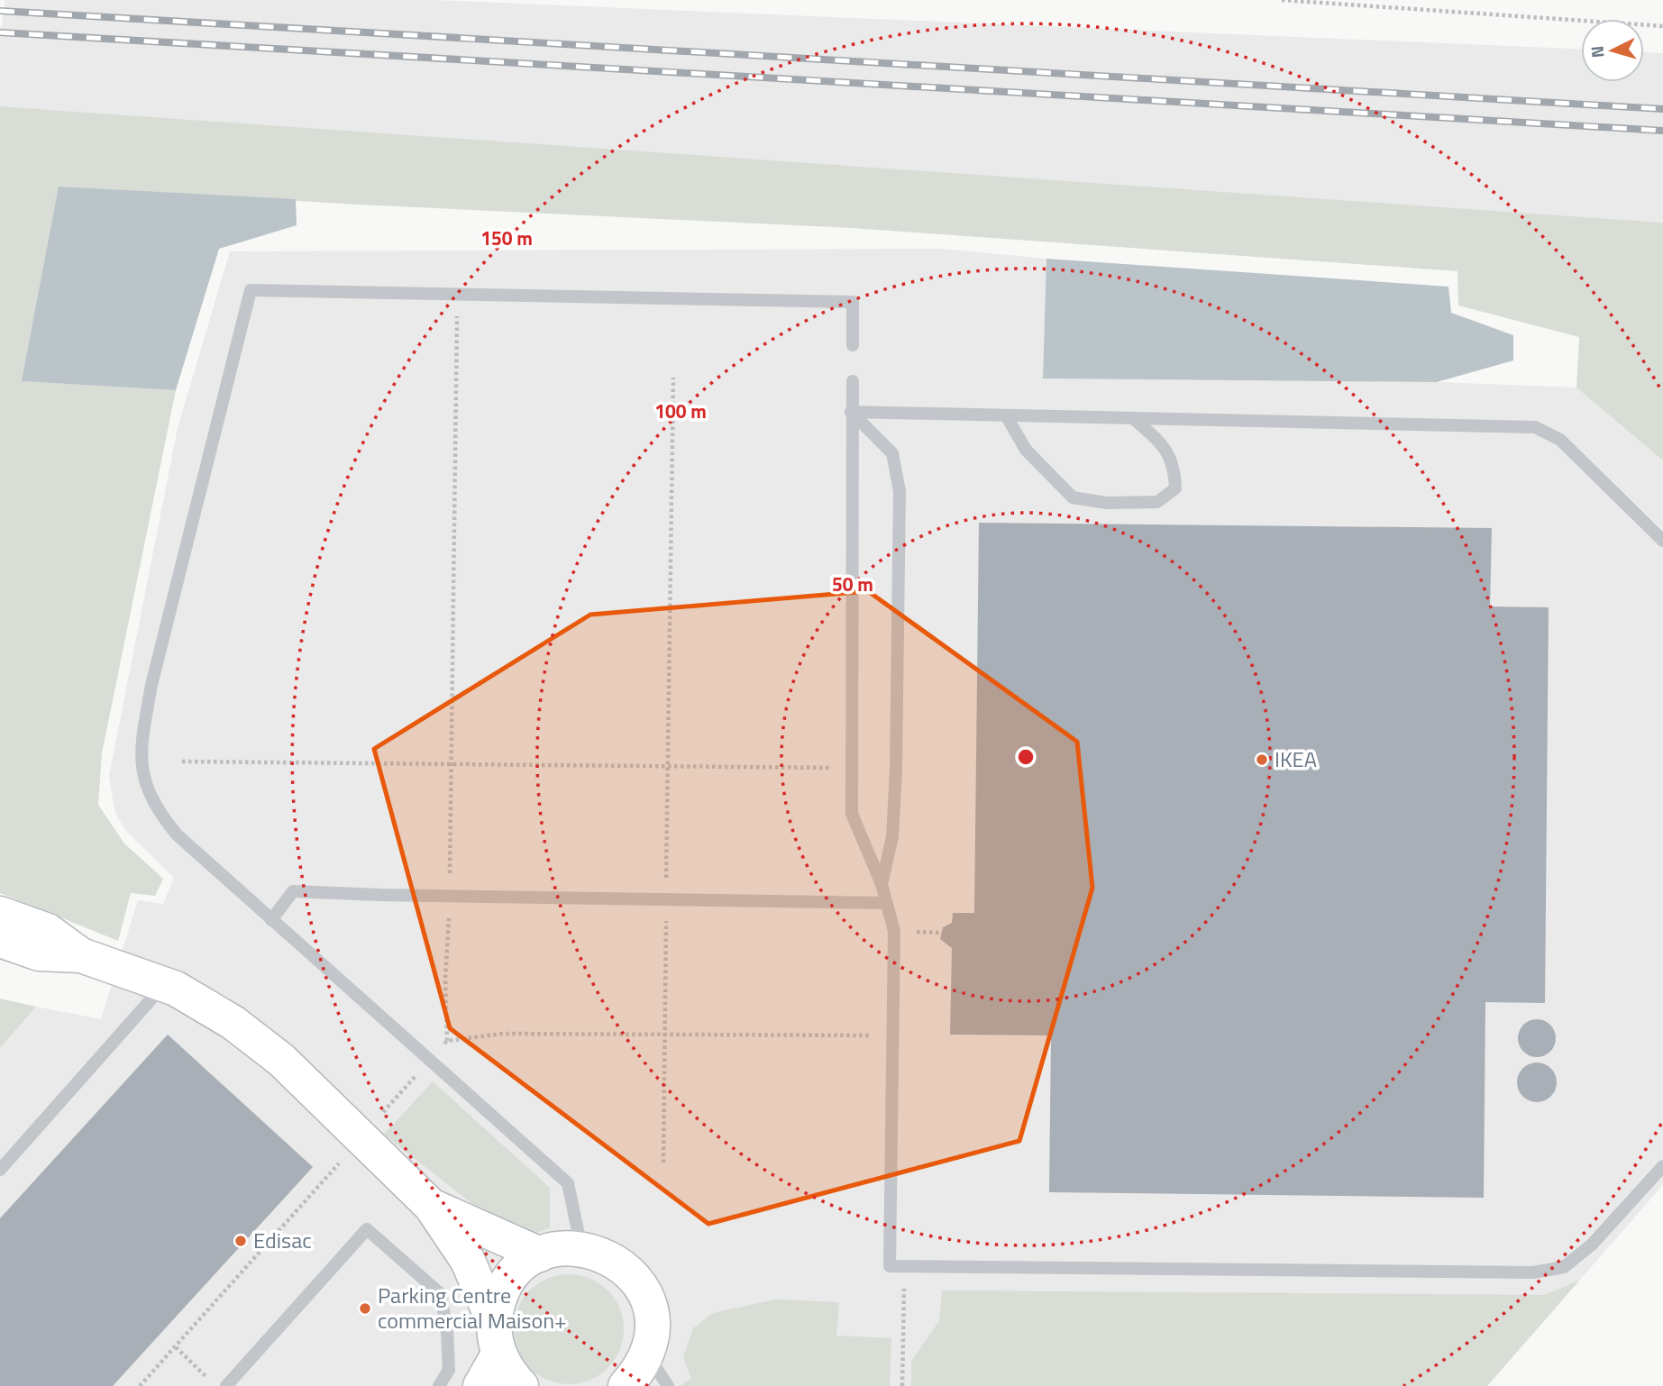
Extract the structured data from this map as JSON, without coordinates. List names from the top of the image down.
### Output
{
  "places": ["IKEA", "Edisac", "Parking Centre commercial Maison+"],
  "north": "left",
  "rings": ["150 m", "100 m", "50 m"]
}
